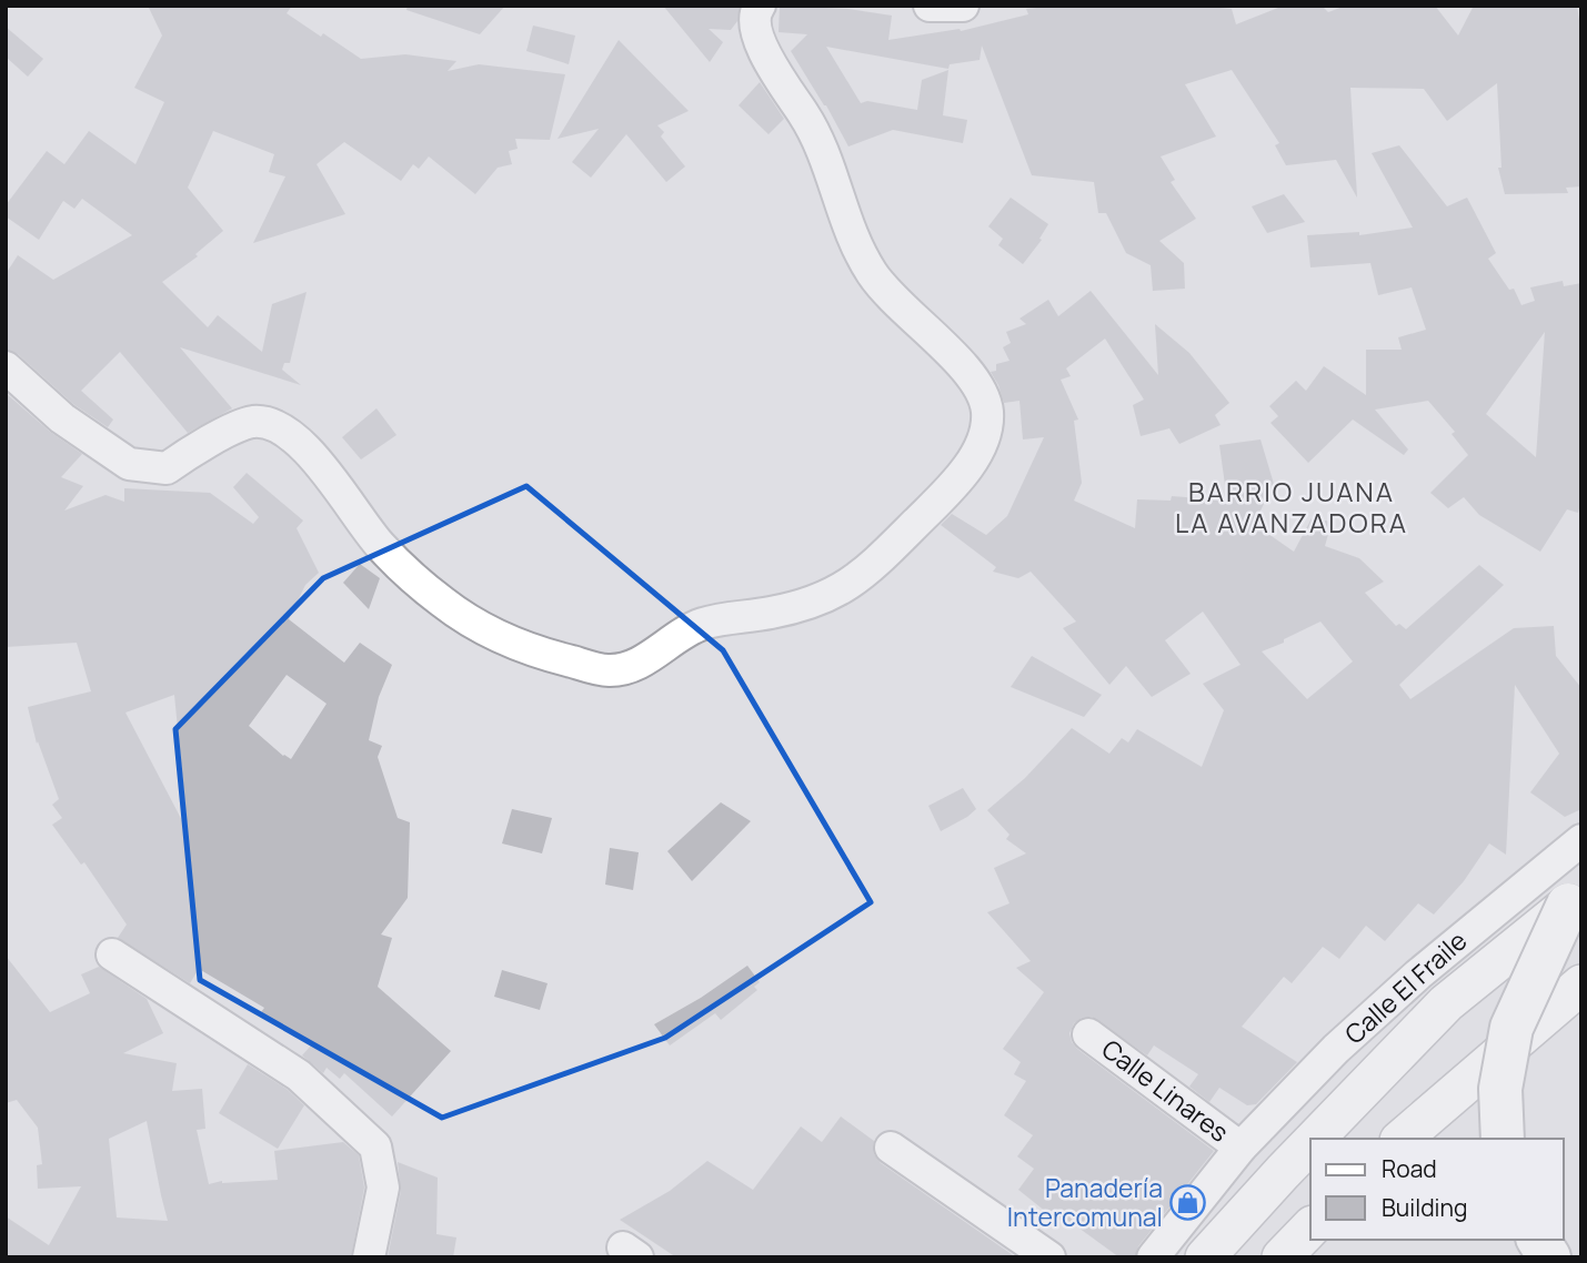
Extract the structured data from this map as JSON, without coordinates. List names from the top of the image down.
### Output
{
  "streets": {
    "street": ["Calle El Fraile", "Calle Linares"]
  },
  "crossings": [
    ["Calle El Fraile", "Calle Linares"]
  ],
  "districts": ["BARRIO JUANA LA AVANZADORA"],
  "places": {
    "shop": ["Panadería Intercomunal"]
  },
  "legend": ["Road", "Building"]
}
